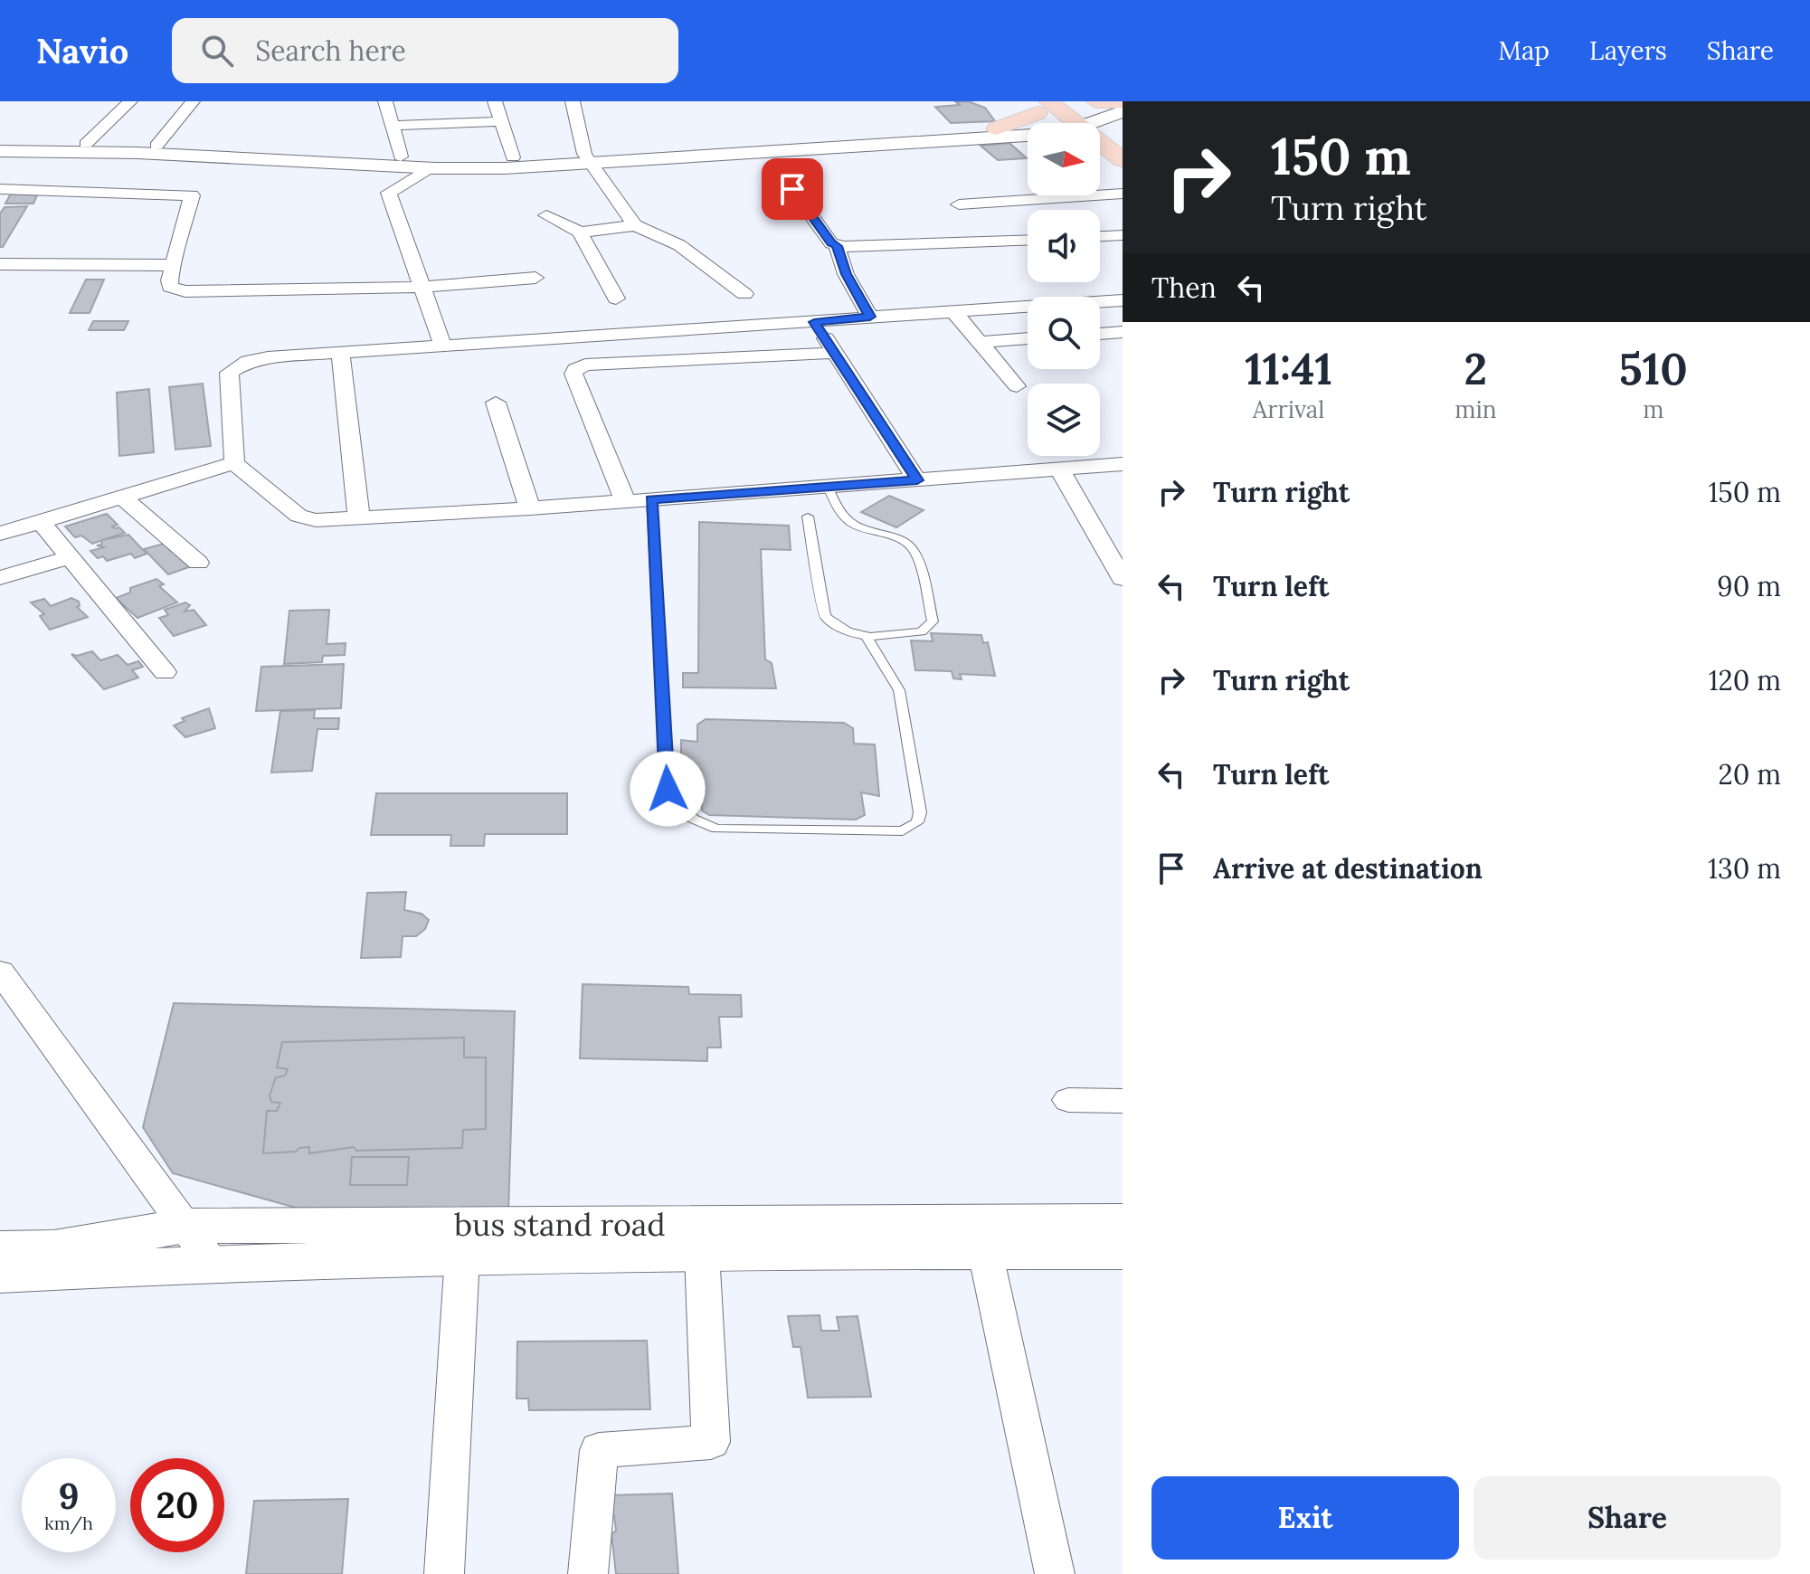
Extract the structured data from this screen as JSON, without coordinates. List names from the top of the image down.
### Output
{
  "streets": {
    "street": ["bus stand road"]
  },
  "north": "right",
  "page": {
    "header": "Navio",
    "search": "Search here",
    "nav": ["Map", "Layers", "Share"],
    "turn": ["150 m", "Turn right"],
    "then": "Then",
    "eta": [
      "11:41",
      "Arrival",
      "2",
      "min",
      "510",
      "m"
    ],
    "list": [
      {
        "name": "Turn right",
        "value": "150 m"
      },
      {
        "name": "Turn left",
        "value": "90 m"
      },
      {
        "name": "Turn right",
        "value": "120 m"
      },
      {
        "name": "Turn left",
        "value": "20 m"
      },
      {
        "name": "Arrive at destination",
        "value": "130 m"
      }
    ],
    "speed": "9 km/h",
    "limit": "20",
    "buttons": ["Exit", "Share"]
  }
}
